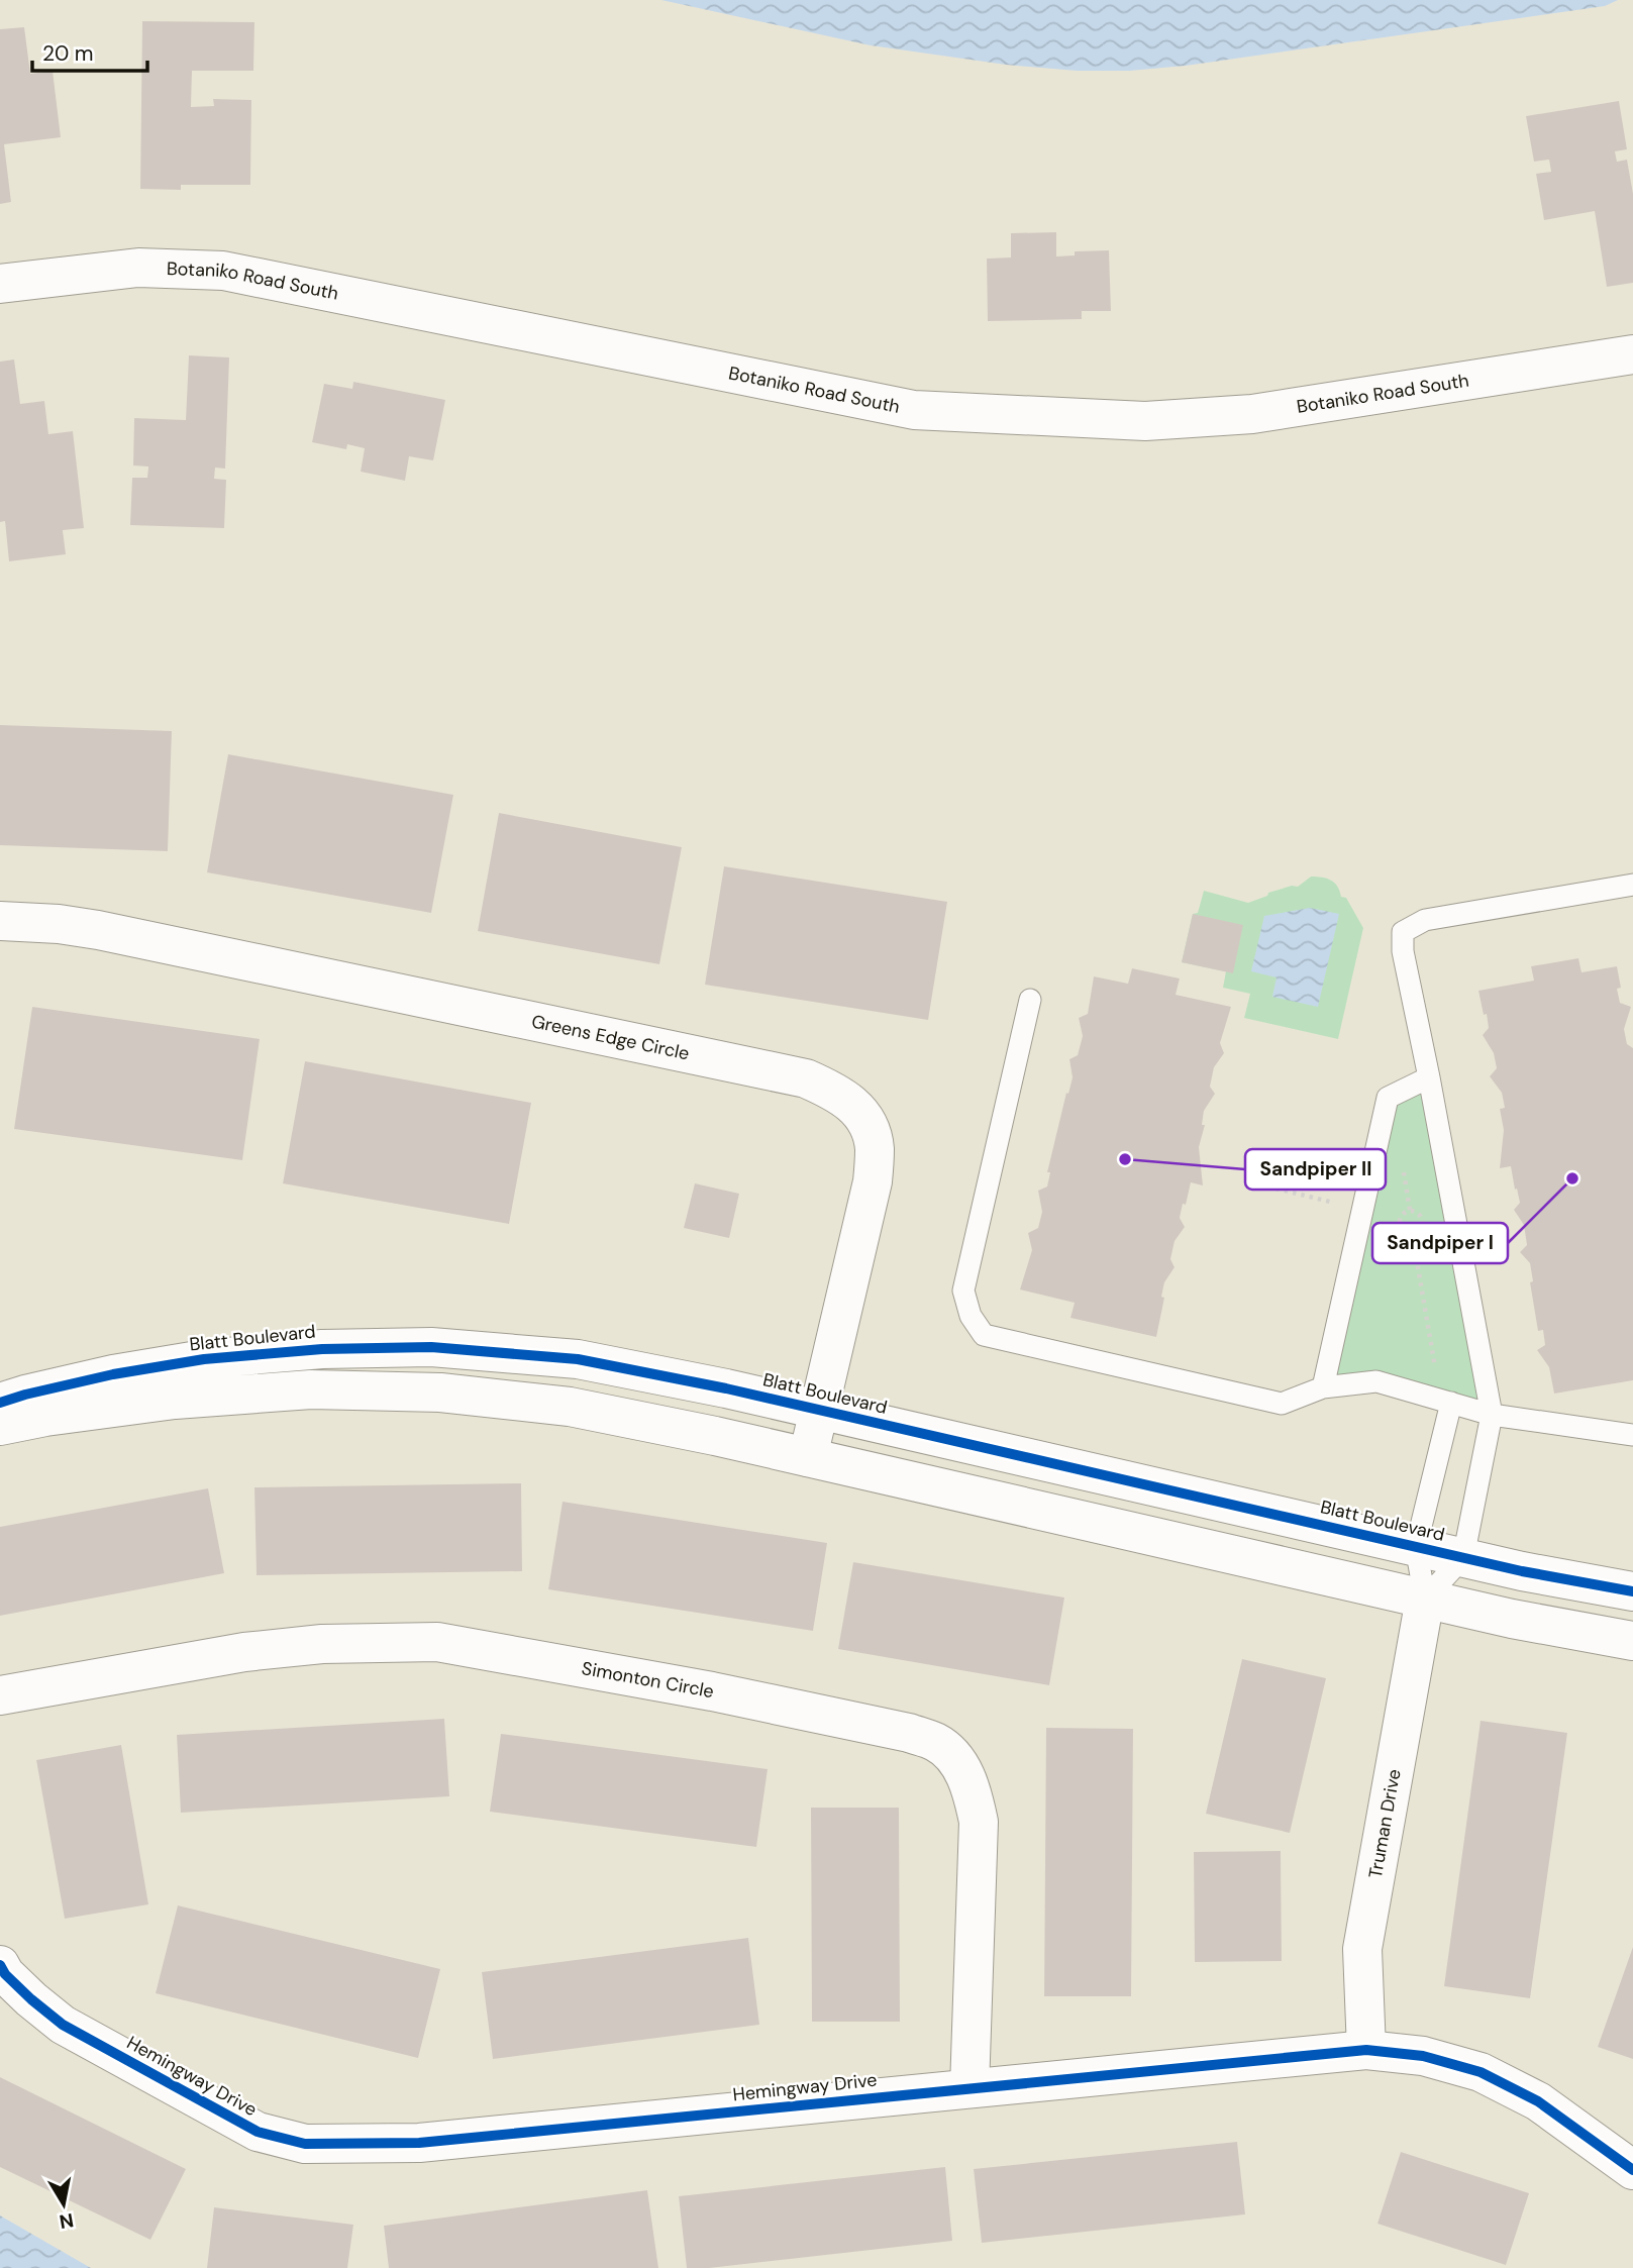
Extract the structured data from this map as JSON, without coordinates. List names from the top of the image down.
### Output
{
  "streets": {
    "street": [
      "Botaniko Road South",
      "Greens Edge Circle",
      "Blatt Boulevard",
      "Simonton Circle",
      "Truman Drive",
      "Hemingway Drive"
    ]
  },
  "crossings": [
    ["Greens Edge Circle", "Blatt Boulevard"],
    ["Simonton Circle", "Hemingway Drive"],
    ["Truman Drive", "Hemingway Drive"]
  ],
  "places": ["Sandpiper II", "Sandpiper I"],
  "scale_bar": "20 m",
  "north": "bottom"
}
